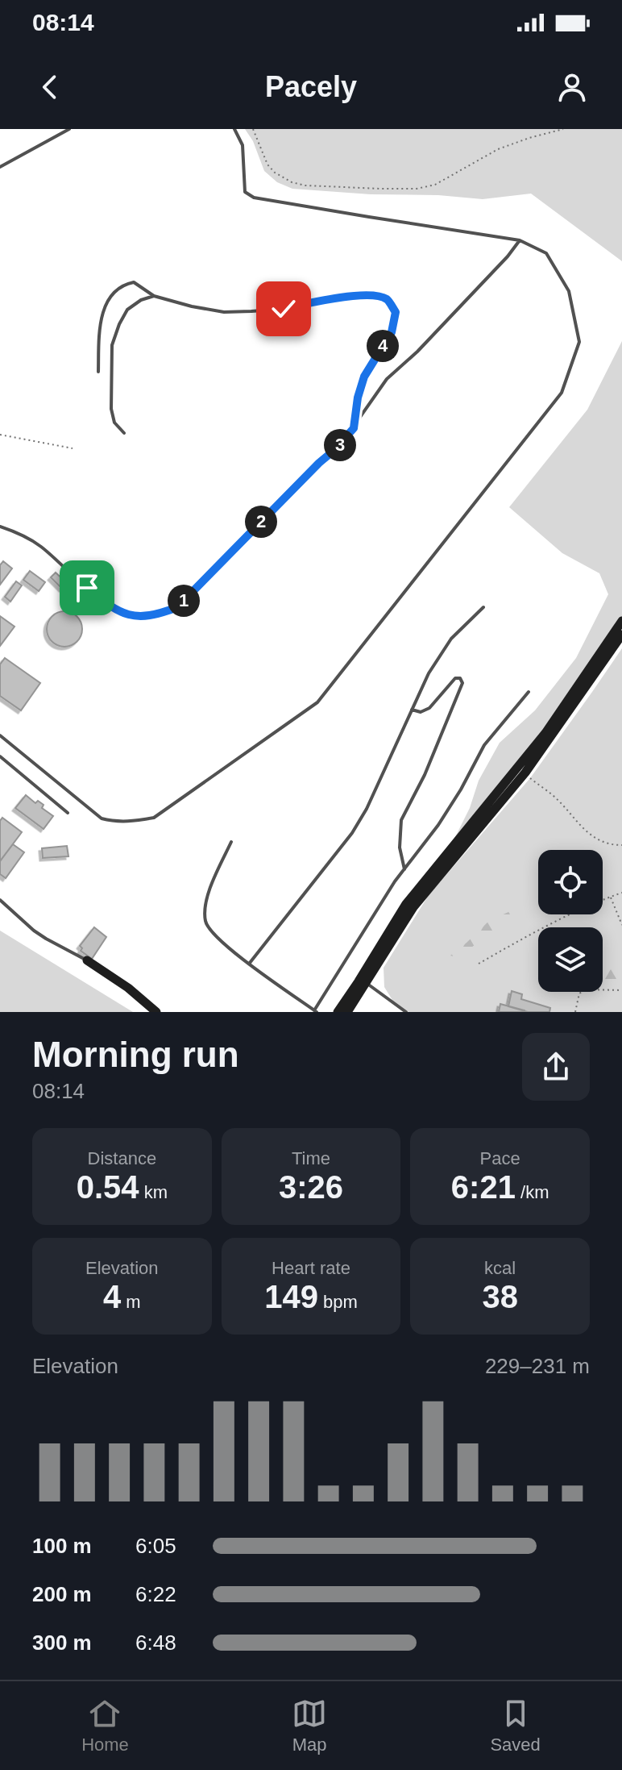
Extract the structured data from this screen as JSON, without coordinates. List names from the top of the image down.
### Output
{
  "page": {
    "status": "08:14",
    "header": "Pacely",
    "pins": [
      "4",
      "3",
      "2",
      "1"
    ],
    "heading": ["Morning run", "08:14"],
    "stats": [
      ["Distance", "0.54 km"],
      ["Time", "3:26"],
      ["Pace", "6:21 /km"],
      ["Elevation", "4 m"],
      ["Heart rate", "149 bpm"],
      ["kcal", "38"]
    ],
    "chart": ["Elevation", "229–231 m"],
    "list": [
      {
        "name": "100 m",
        "note": "6:05"
      },
      {
        "name": "200 m",
        "note": "6:22"
      },
      {
        "name": "300 m",
        "note": "6:48"
      }
    ],
    "tabs": ["Home", "Map", "Saved"]
  }
}
